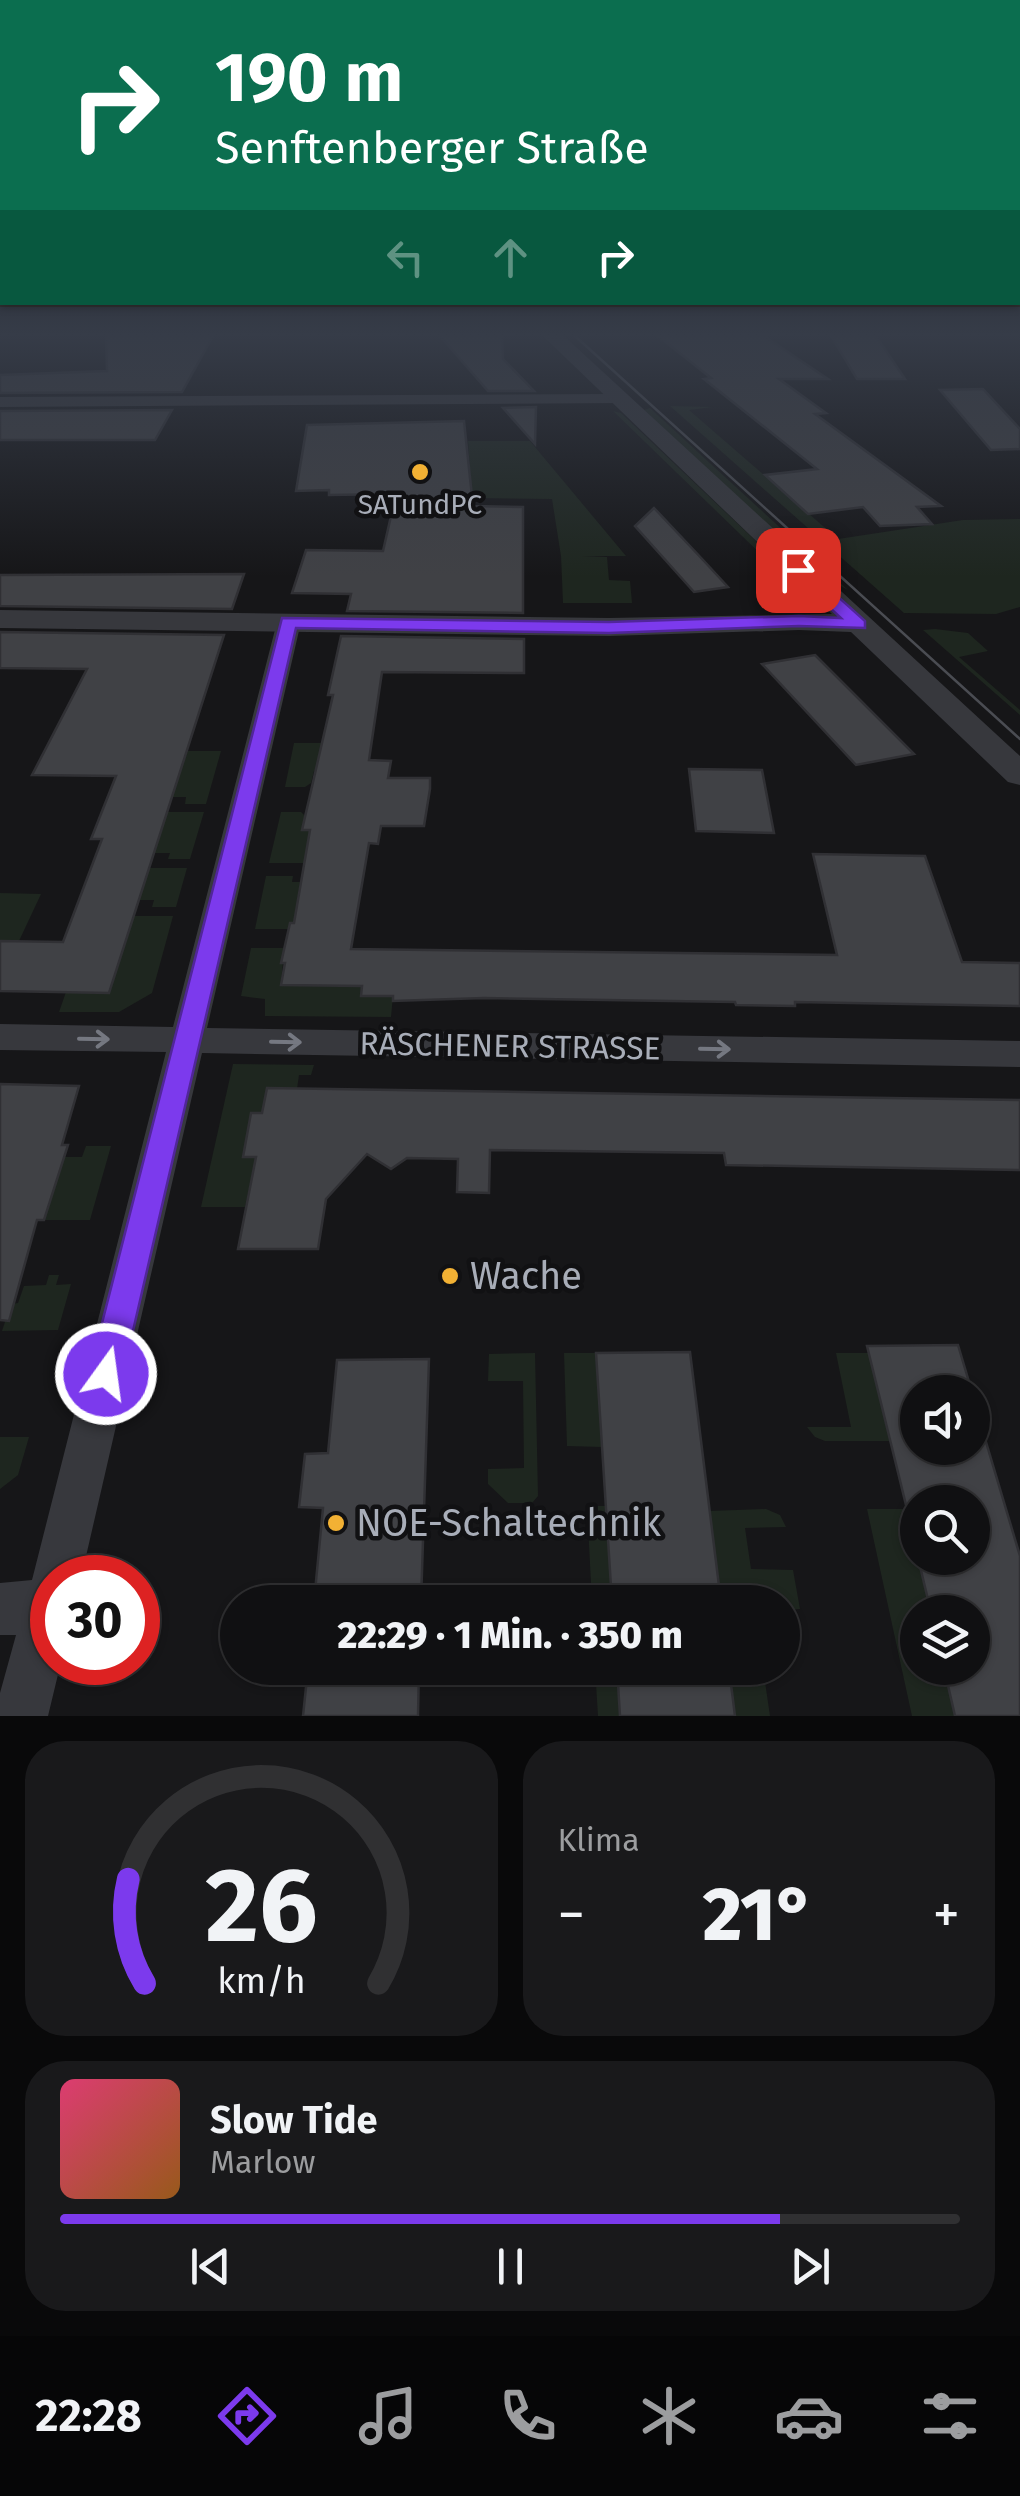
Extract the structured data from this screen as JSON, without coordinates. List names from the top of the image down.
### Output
{
  "streets": {
    "street": ["RÄSCHENER STRASSE"]
  },
  "one_way": ["RÄSCHENER STRASSE"],
  "places": ["SATundPC", "Wache", "NOE-Schaltechnik"],
  "page": {
    "turn": ["190 m", "Senftenberger Straße"],
    "limit": "30",
    "trip": "22:29 · 1 Min. · 350 m",
    "tile": "Klima",
    "heat": ["−", "21°", "+"],
    "song": ["Slow Tide", "Marlow"],
    "tabs": "22:28",
    "gauge": ["26", "km/h"]
  }
}
